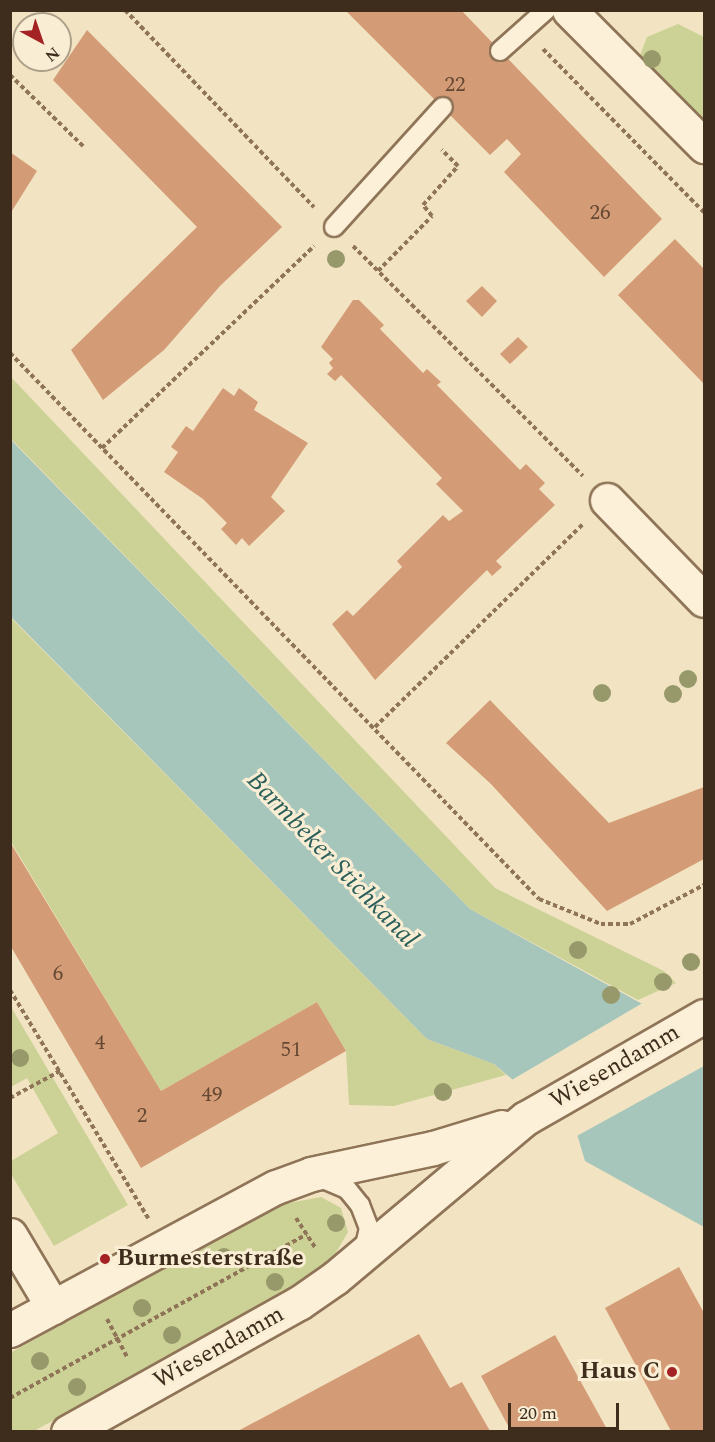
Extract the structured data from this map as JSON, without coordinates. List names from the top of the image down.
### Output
{
  "streets": {
    "street": ["Wiesendamm"]
  },
  "water": ["Barmbeker Stichkanal"],
  "places": ["Burmesterstraße", "Haus C"],
  "house_numbers": [
    "22",
    "26",
    "6",
    "4",
    "51",
    "49",
    "2"
  ],
  "scale_bar": "20 m",
  "north": "bottom right"
}
